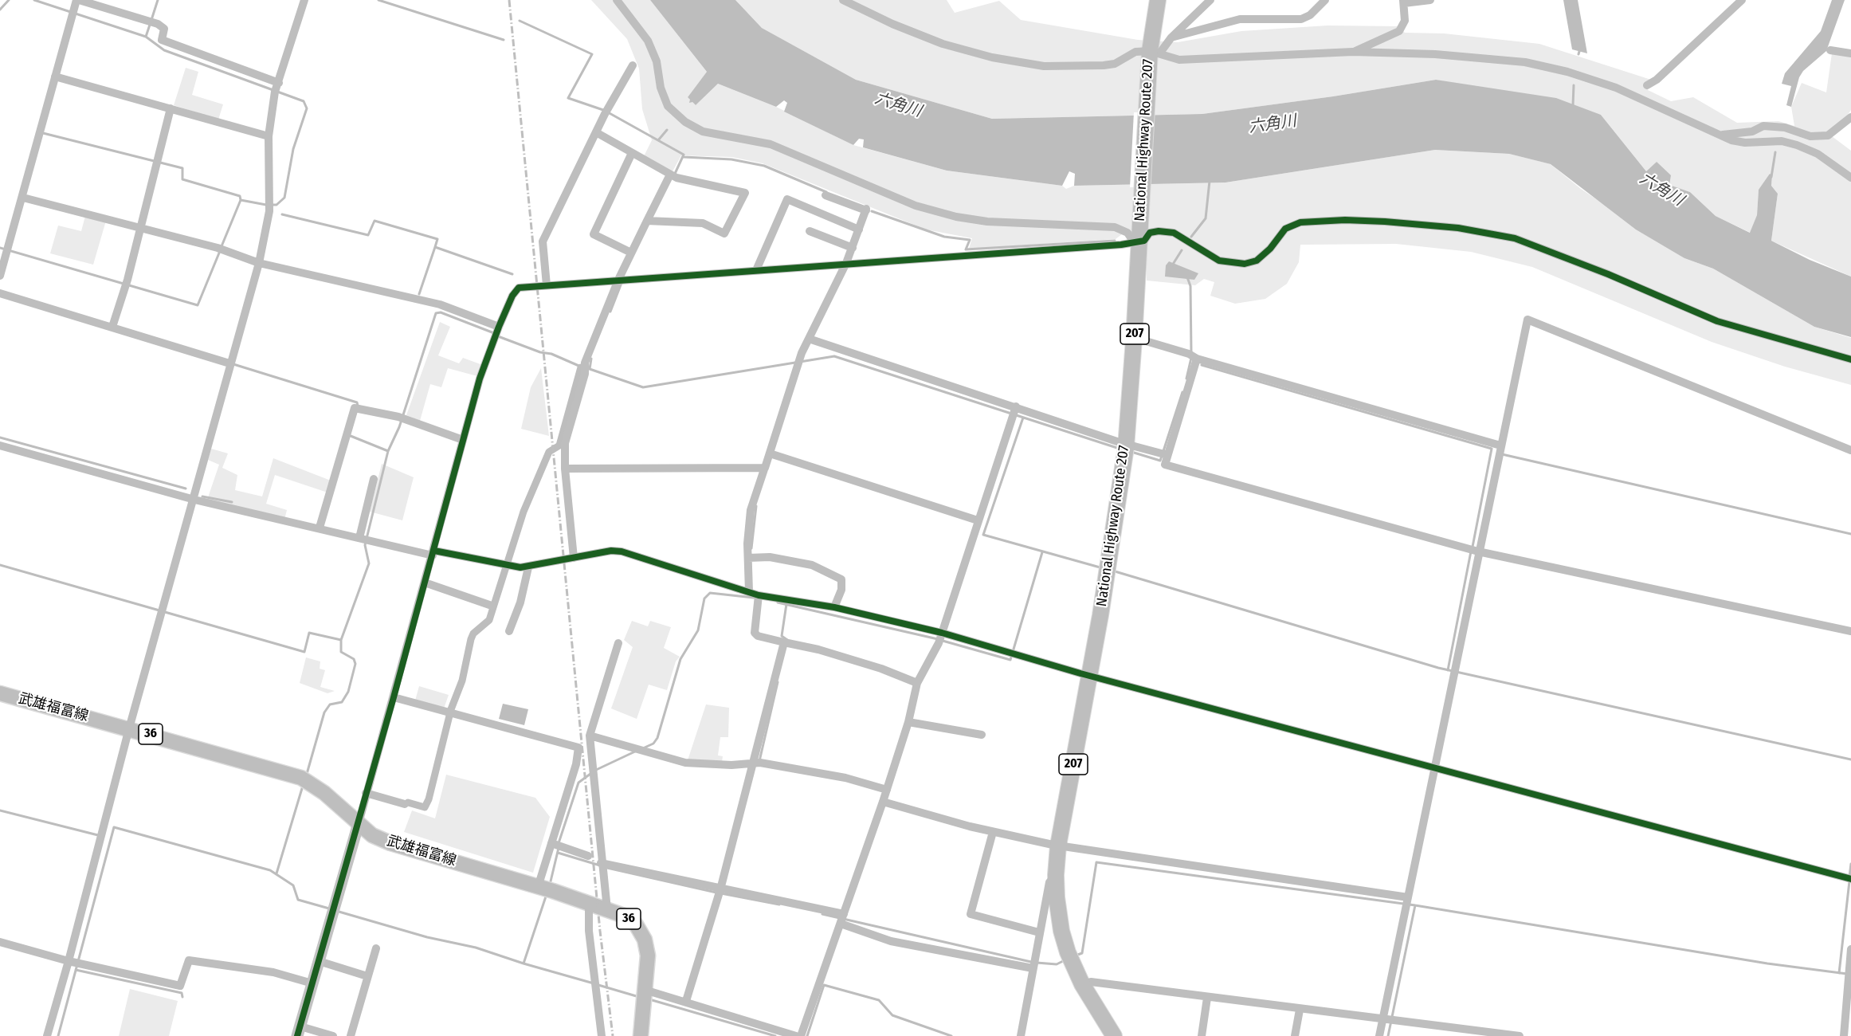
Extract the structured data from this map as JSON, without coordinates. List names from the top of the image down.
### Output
{
  "streets": {
    "highway": ["National Highway Route 207", "207"],
    "main road": ["武雄福富線", "36"]
  },
  "water": ["六角川"]
}
